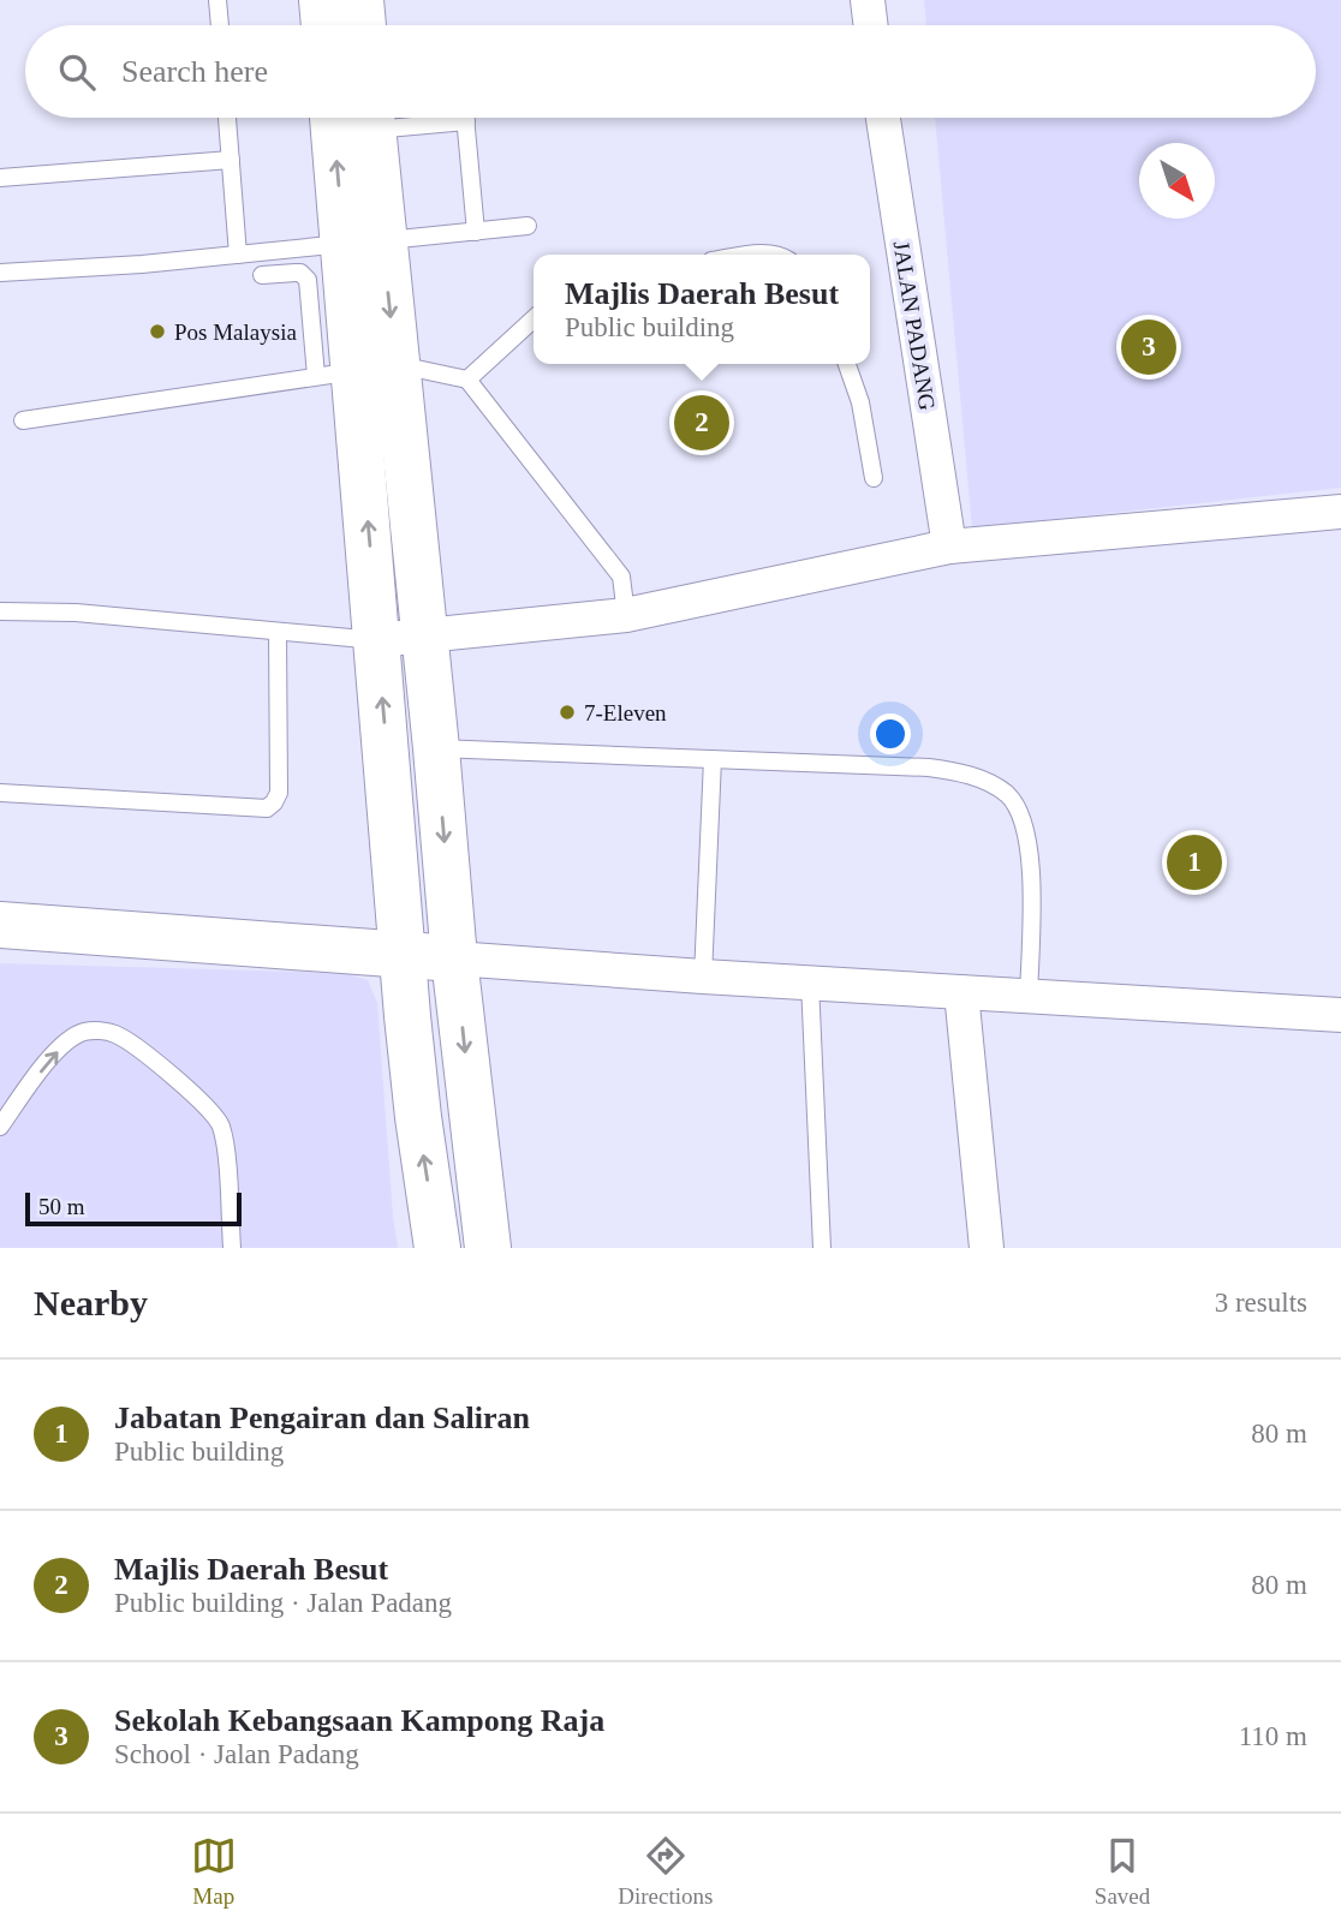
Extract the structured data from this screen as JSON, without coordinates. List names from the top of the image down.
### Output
{
  "streets": {
    "street": ["JALAN PADANG"]
  },
  "places": ["Pos Malaysia", "7-Eleven"],
  "scale_bar": "50 m",
  "north": "bottom right",
  "page": {
    "search": "Search here",
    "popup": ["Majlis Daerah Besut", "Public building"],
    "pins": ["3", "2", "1"],
    "scale": "50 m",
    "heading": ["Nearby", "3 results"],
    "list": [
      {
        "mark": "1",
        "name": "Jabatan Pengairan dan Saliran",
        "note": "Public building",
        "value": "80 m"
      },
      {
        "mark": "2",
        "name": "Majlis Daerah Besut",
        "note": "Public building · Jalan Padang",
        "value": "80 m"
      },
      {
        "mark": "3",
        "name": "Sekolah Kebangsaan Kampong Raja",
        "note": "School · Jalan Padang",
        "value": "110 m"
      }
    ],
    "nav": ["Map", "Directions", "Saved"]
  }
}
